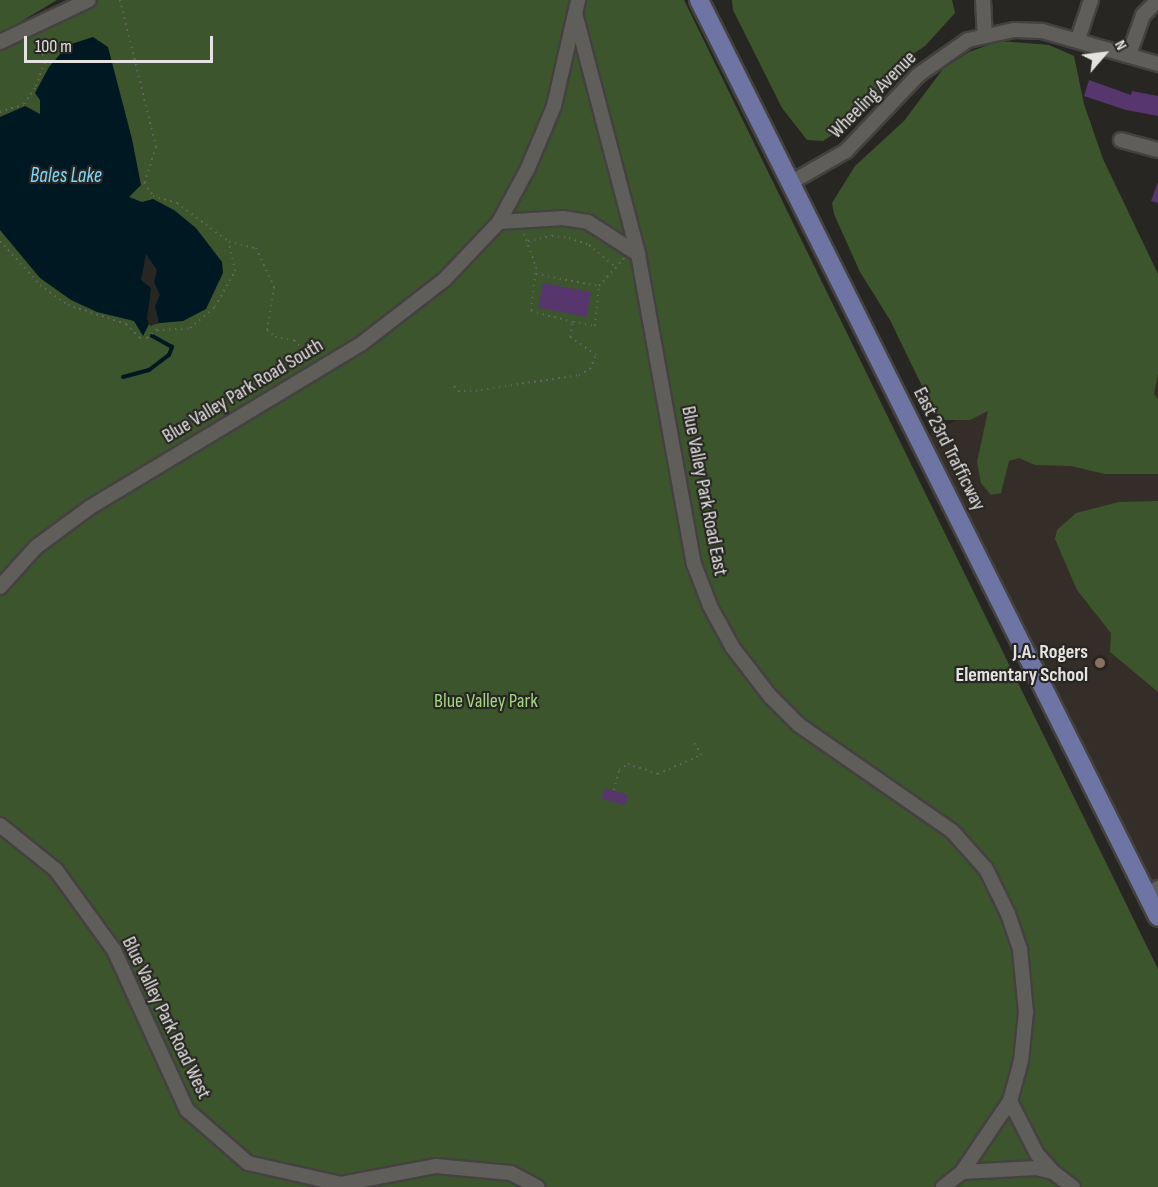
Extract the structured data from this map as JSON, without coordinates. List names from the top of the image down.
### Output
{
  "streets": {
    "main road": ["East 23rd Trafficway"],
    "street": [
      "Wheeling Avenue",
      "Blue Valley Park Road South",
      "Blue Valley Park Road East",
      "Blue Valley Park Road West"
    ]
  },
  "crossings": [
    ["Wheeling Avenue", "East 23rd Trafficway"],
    ["Blue Valley Park Road South", "Blue Valley Park Road East"]
  ],
  "water": ["Bales Lake"],
  "parks": ["Blue Valley Park"],
  "places": ["J.A. Rogers Elementary School"],
  "scale_bar": "100 m",
  "north": "top right"
}
